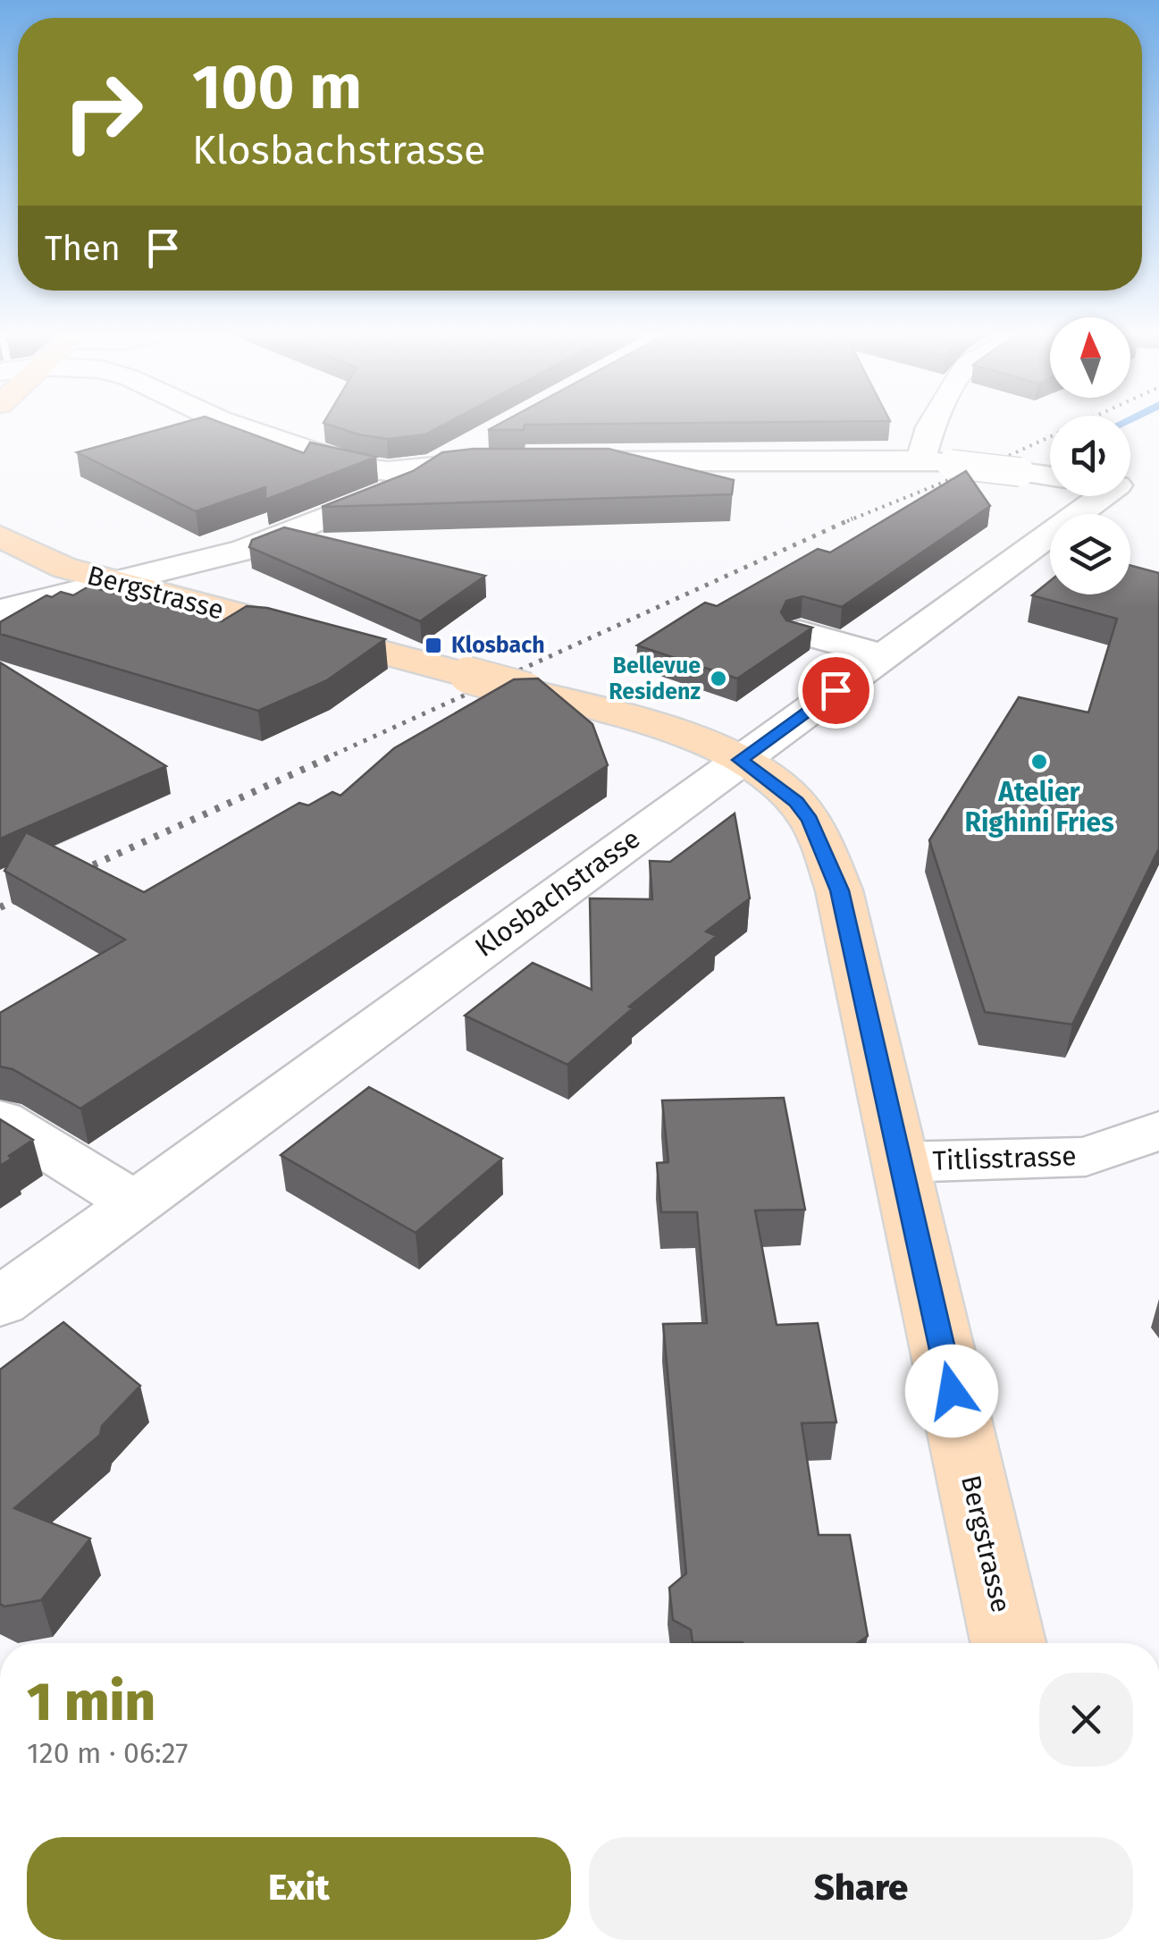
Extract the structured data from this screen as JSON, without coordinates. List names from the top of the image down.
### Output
{
  "streets": {
    "main road": ["Bergstrasse"],
    "street": ["Klosbachstrasse", "Titlisstrasse"]
  },
  "crossings": [
    ["Bergstrasse", "Klosbachstrasse"],
    ["Bergstrasse", "Titlisstrasse"]
  ],
  "places": {
    "transit": ["Klosbach"],
    "other": ["Bellevue Residenz", "Atelier Righini Fries"]
  },
  "north": "top",
  "page": {
    "turn": ["100 m", "Klosbachstrasse"],
    "then": "Then",
    "heading": ["1 min", "120 m · 06:27"],
    "buttons": ["Exit", "Share"]
  }
}
